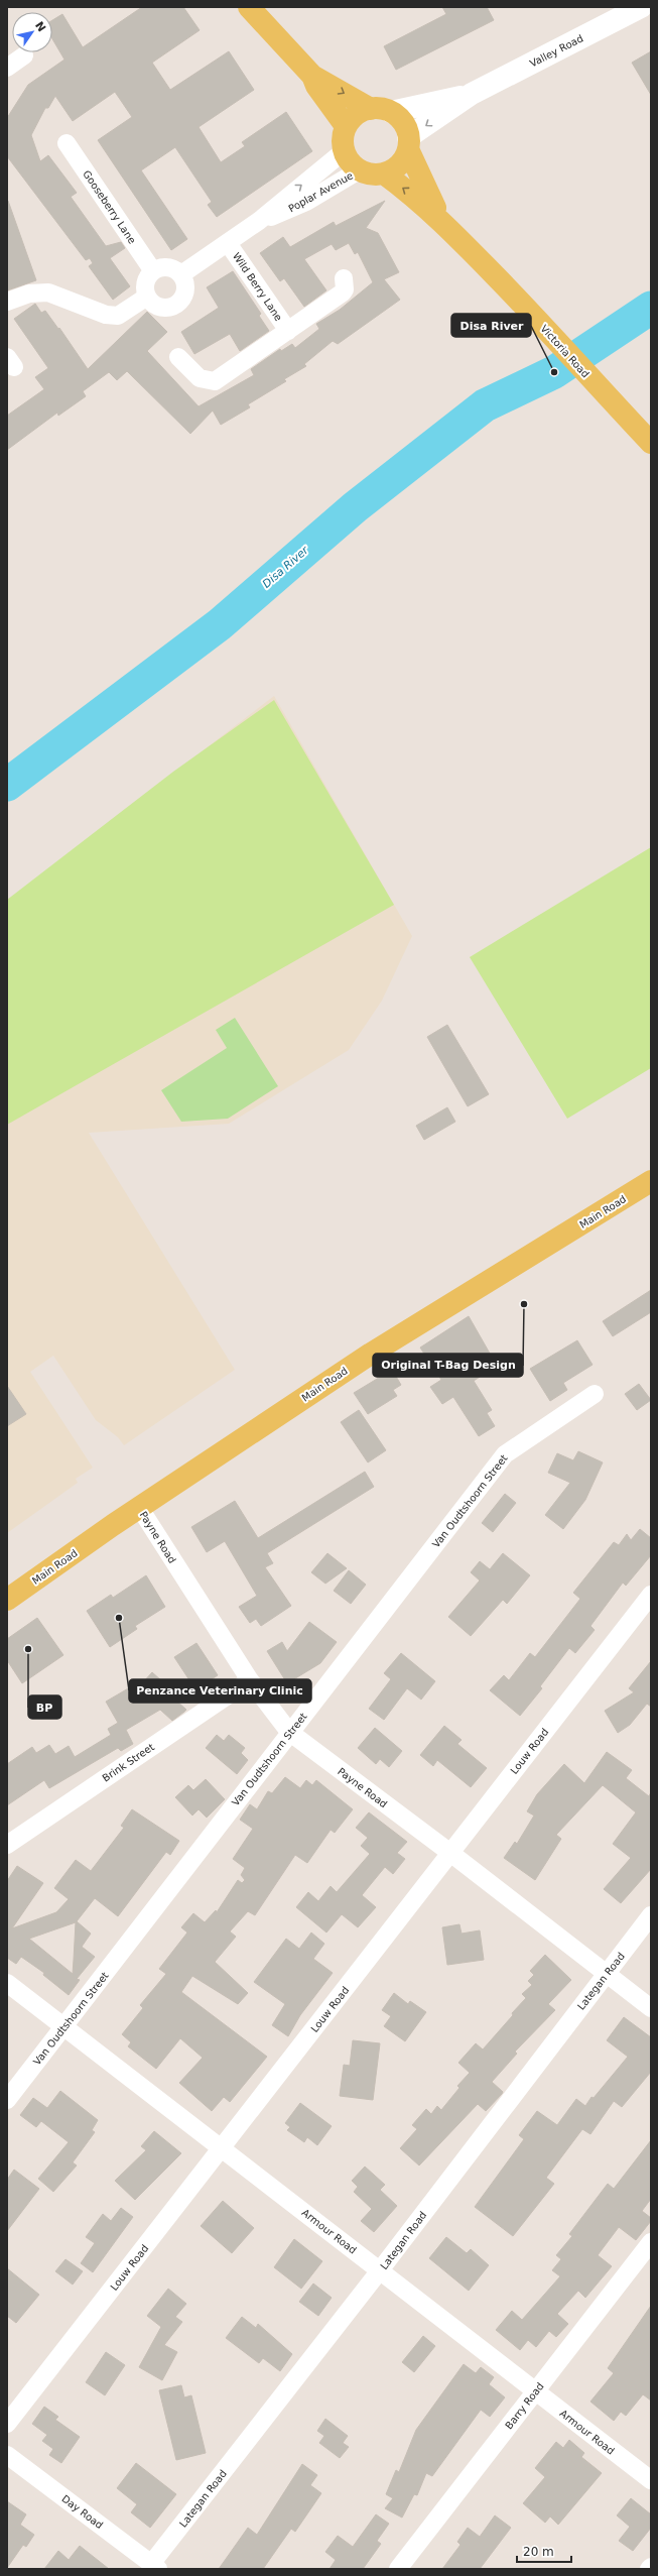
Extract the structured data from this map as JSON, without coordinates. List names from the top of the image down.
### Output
{
  "streets": {
    "main road": ["Victoria Road", "Main Road"],
    "street": [
      "Valley Road",
      "Poplar Avenue",
      "Gooseberry Lane",
      "Wild Berry Lane",
      "Van Oudtshoorn Street",
      "Payne Road",
      "Louw Road",
      "Brink Street",
      "Lategan Road",
      "Armour Road",
      "Barry Road",
      "Day Road"
    ]
  },
  "crossings": [
    ["Valley Road", "Poplar Avenue"],
    ["Valley Road", "Victoria Road"],
    ["Poplar Avenue", "Gooseberry Lane"],
    ["Poplar Avenue", "Wild Berry Lane"],
    ["Poplar Avenue", "Victoria Road"],
    ["Main Road", "Payne Road"],
    ["Van Oudtshoorn Street", "Payne Road"],
    ["Van Oudtshoorn Street", "Armour Road"],
    ["Payne Road", "Louw Road"],
    ["Payne Road", "Brink Street"],
    ["Payne Road", "Lategan Road"],
    ["Louw Road", "Armour Road"],
    ["Lategan Road", "Armour Road"],
    ["Lategan Road", "Day Road"],
    ["Armour Road", "Barry Road"]
  ],
  "water": ["Disa River"],
  "places": [
    "Disa River",
    "Original T-Bag Design",
    "Penzance Veterinary Clinic",
    "BP"
  ],
  "scale_bar": "20 m",
  "north": "top right"
}
